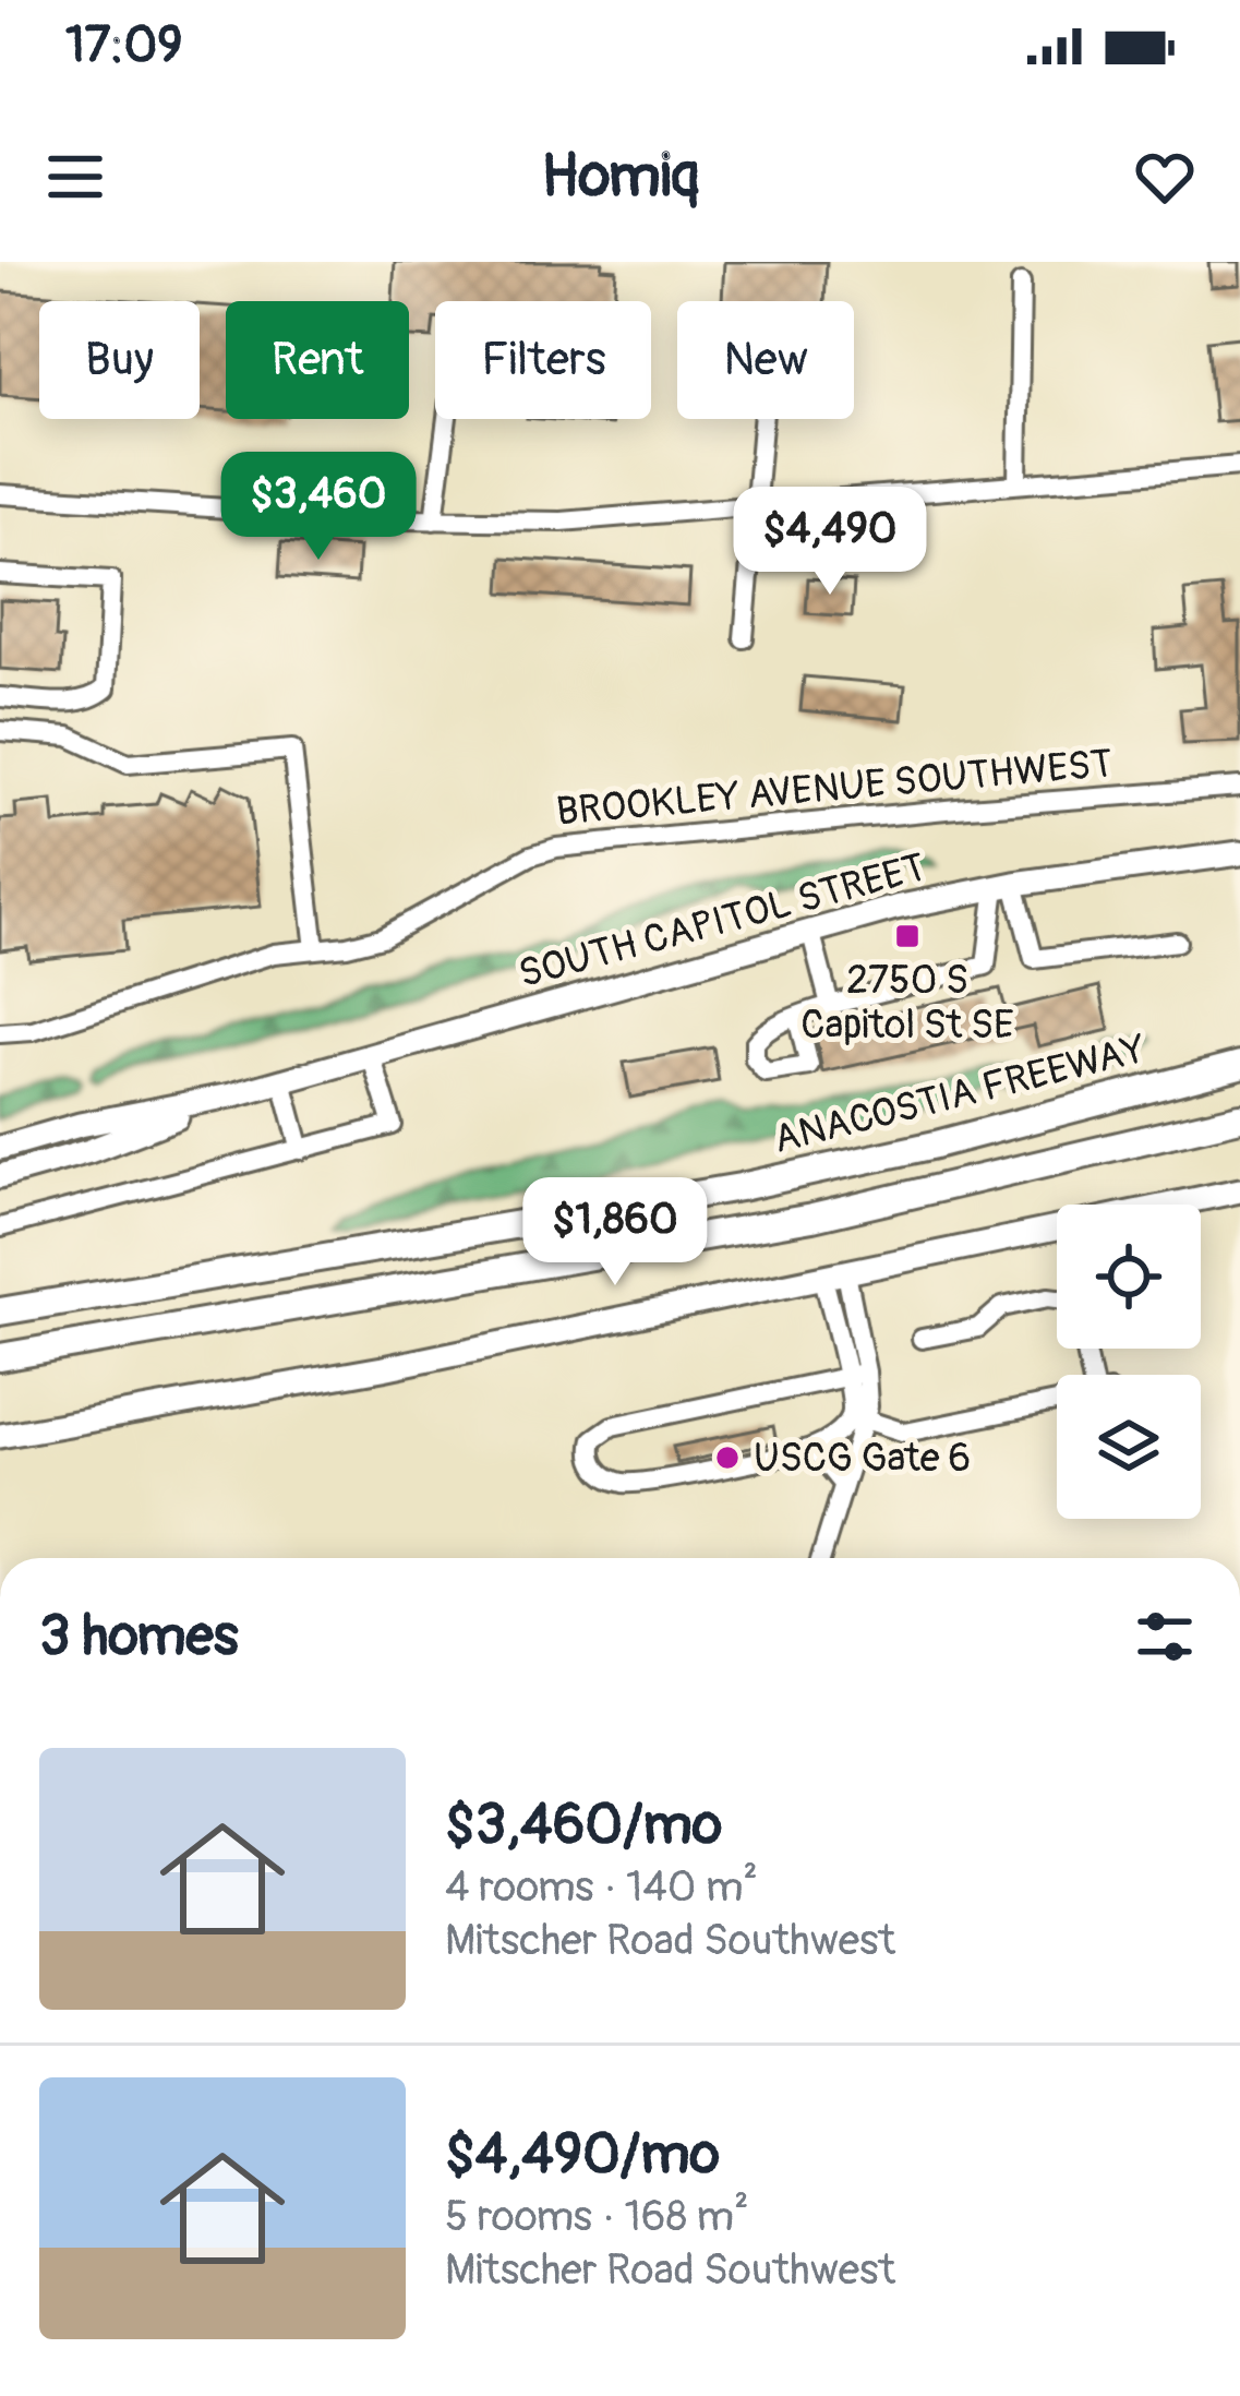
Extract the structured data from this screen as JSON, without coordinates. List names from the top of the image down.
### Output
{
  "streets": {
    "highway": ["ANACOSTIA FREEWAY"],
    "main road": ["SOUTH CAPITOL STREET"],
    "street": ["BROOKLEY AVENUE SOUTHWEST"]
  },
  "places": {
    "transit": ["2750 S Capitol St SE"],
    "other": ["USCG Gate 6"]
  },
  "page": {
    "status": "17:09",
    "header": "Homiq",
    "chip": [
      "Buy",
      "Rent",
      "Filters",
      "New"
    ],
    "price": ["$3,460", "$4,490", "$1,860"],
    "heading": "3 homes",
    "list": [
      {
        "name": "$3,460/mo",
        "note": "4 rooms · 140 m² · Mitscher Road Southwest"
      },
      {
        "name": "$4,490/mo",
        "note": "5 rooms · 168 m² · Mitscher Road Southwest"
      }
    ]
  }
}
